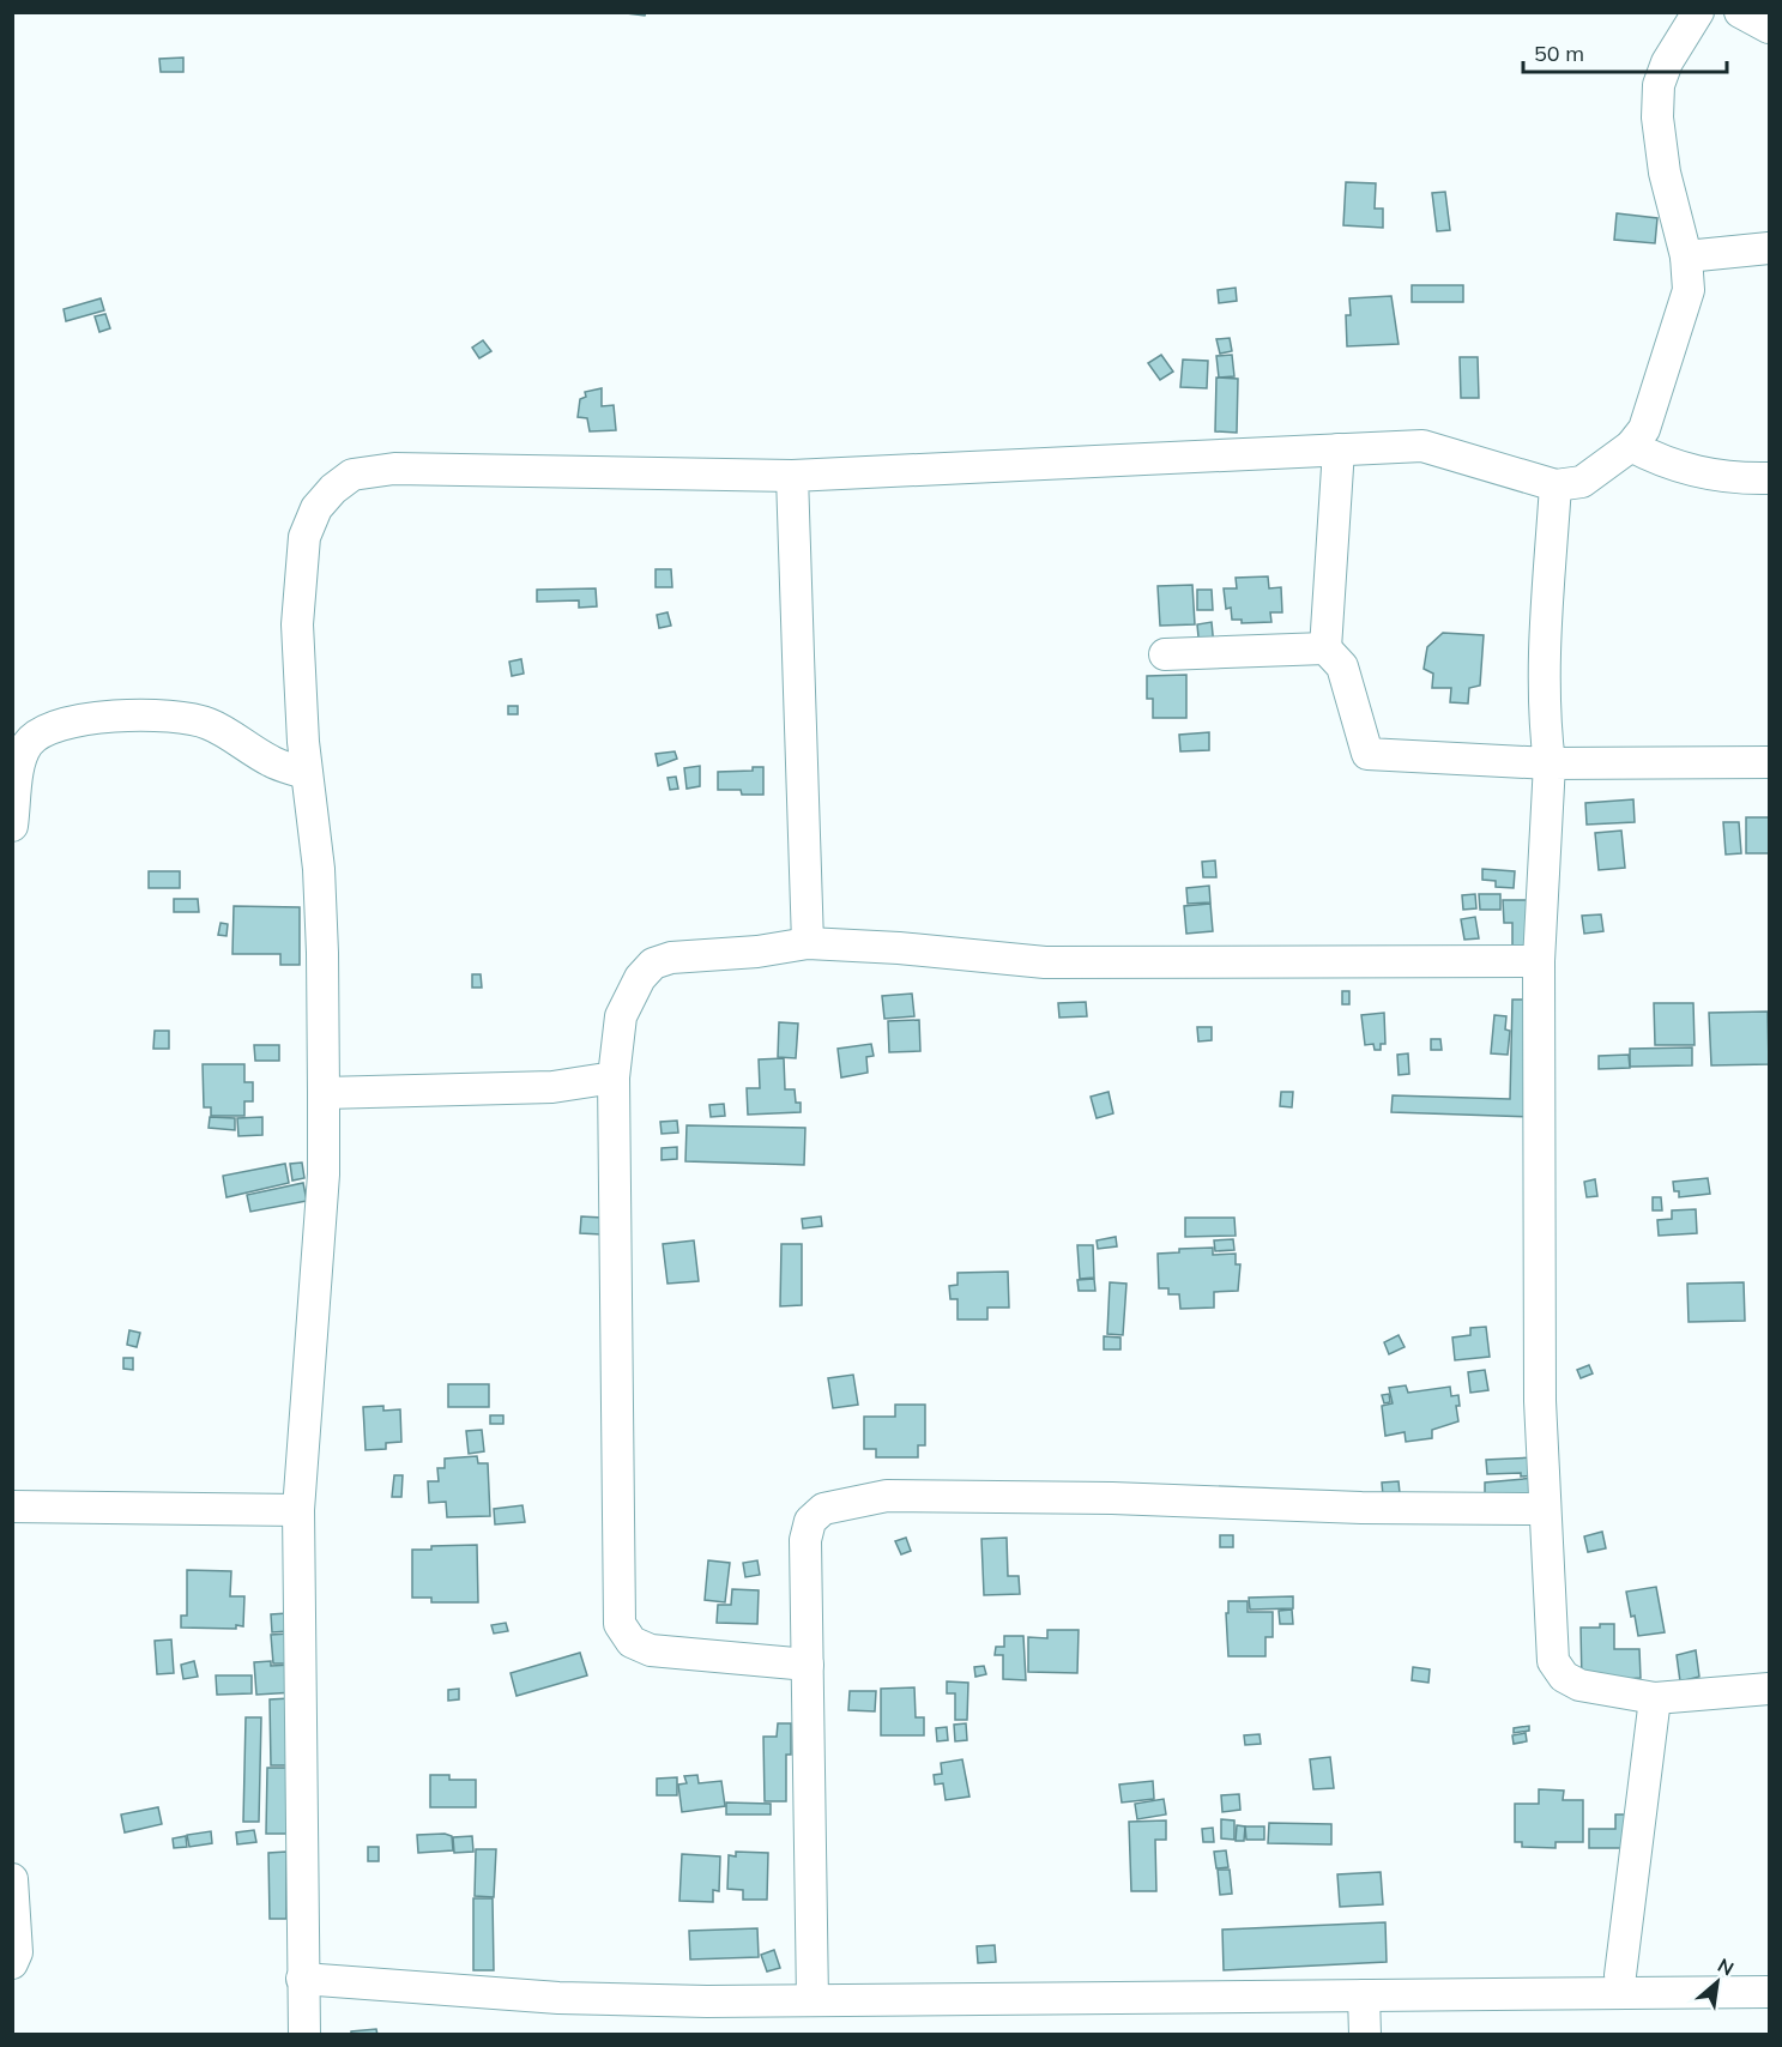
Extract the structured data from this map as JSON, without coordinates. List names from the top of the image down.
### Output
{
  "scale_bar": "50 m",
  "north": "top right"
}
